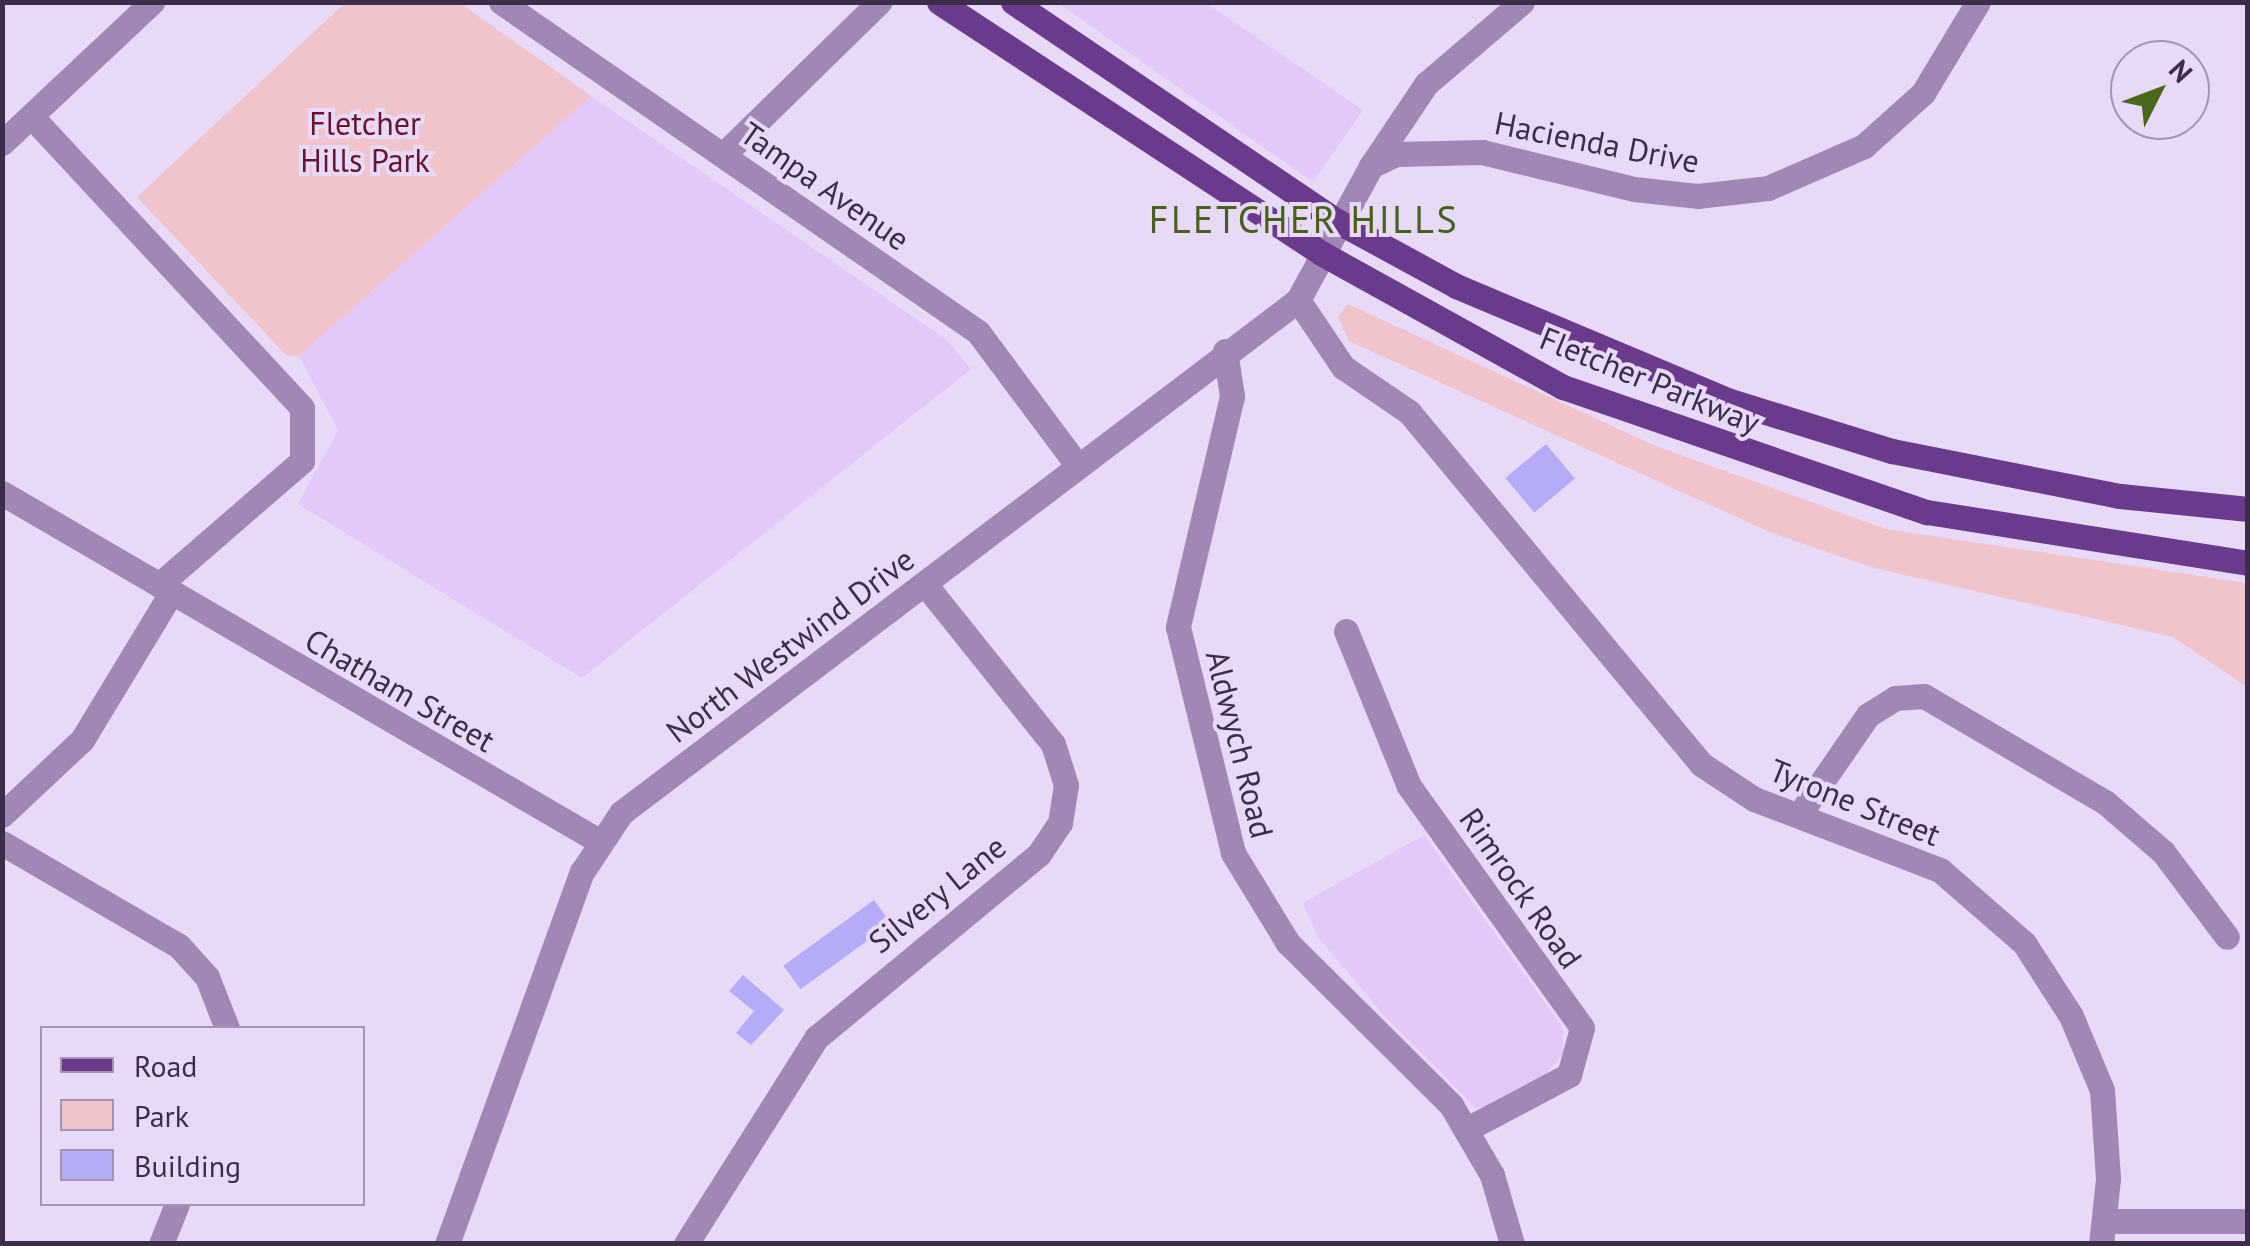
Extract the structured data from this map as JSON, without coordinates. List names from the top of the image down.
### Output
{
  "streets": {
    "main road": ["Fletcher Parkway"],
    "street": [
      "Hacienda Drive",
      "Tampa Avenue",
      "North Westwind Drive",
      "Chatham Street",
      "Aldwych Road",
      "Tyrone Street",
      "Rimrock Road",
      "Silvery Lane"
    ]
  },
  "crossings": [
    ["Tampa Avenue", "North Westwind Drive"],
    ["Fletcher Parkway", "North Westwind Drive"],
    ["North Westwind Drive", "Chatham Street"],
    ["North Westwind Drive", "Aldwych Road"],
    ["North Westwind Drive", "Tyrone Street"],
    ["North Westwind Drive", "Silvery Lane"],
    ["Aldwych Road", "Rimrock Road"]
  ],
  "districts": ["FLETCHER HILLS"],
  "parks": ["Fletcher Hills Park"],
  "legend": ["Road", "Park", "Building"],
  "north": "top right"
}
